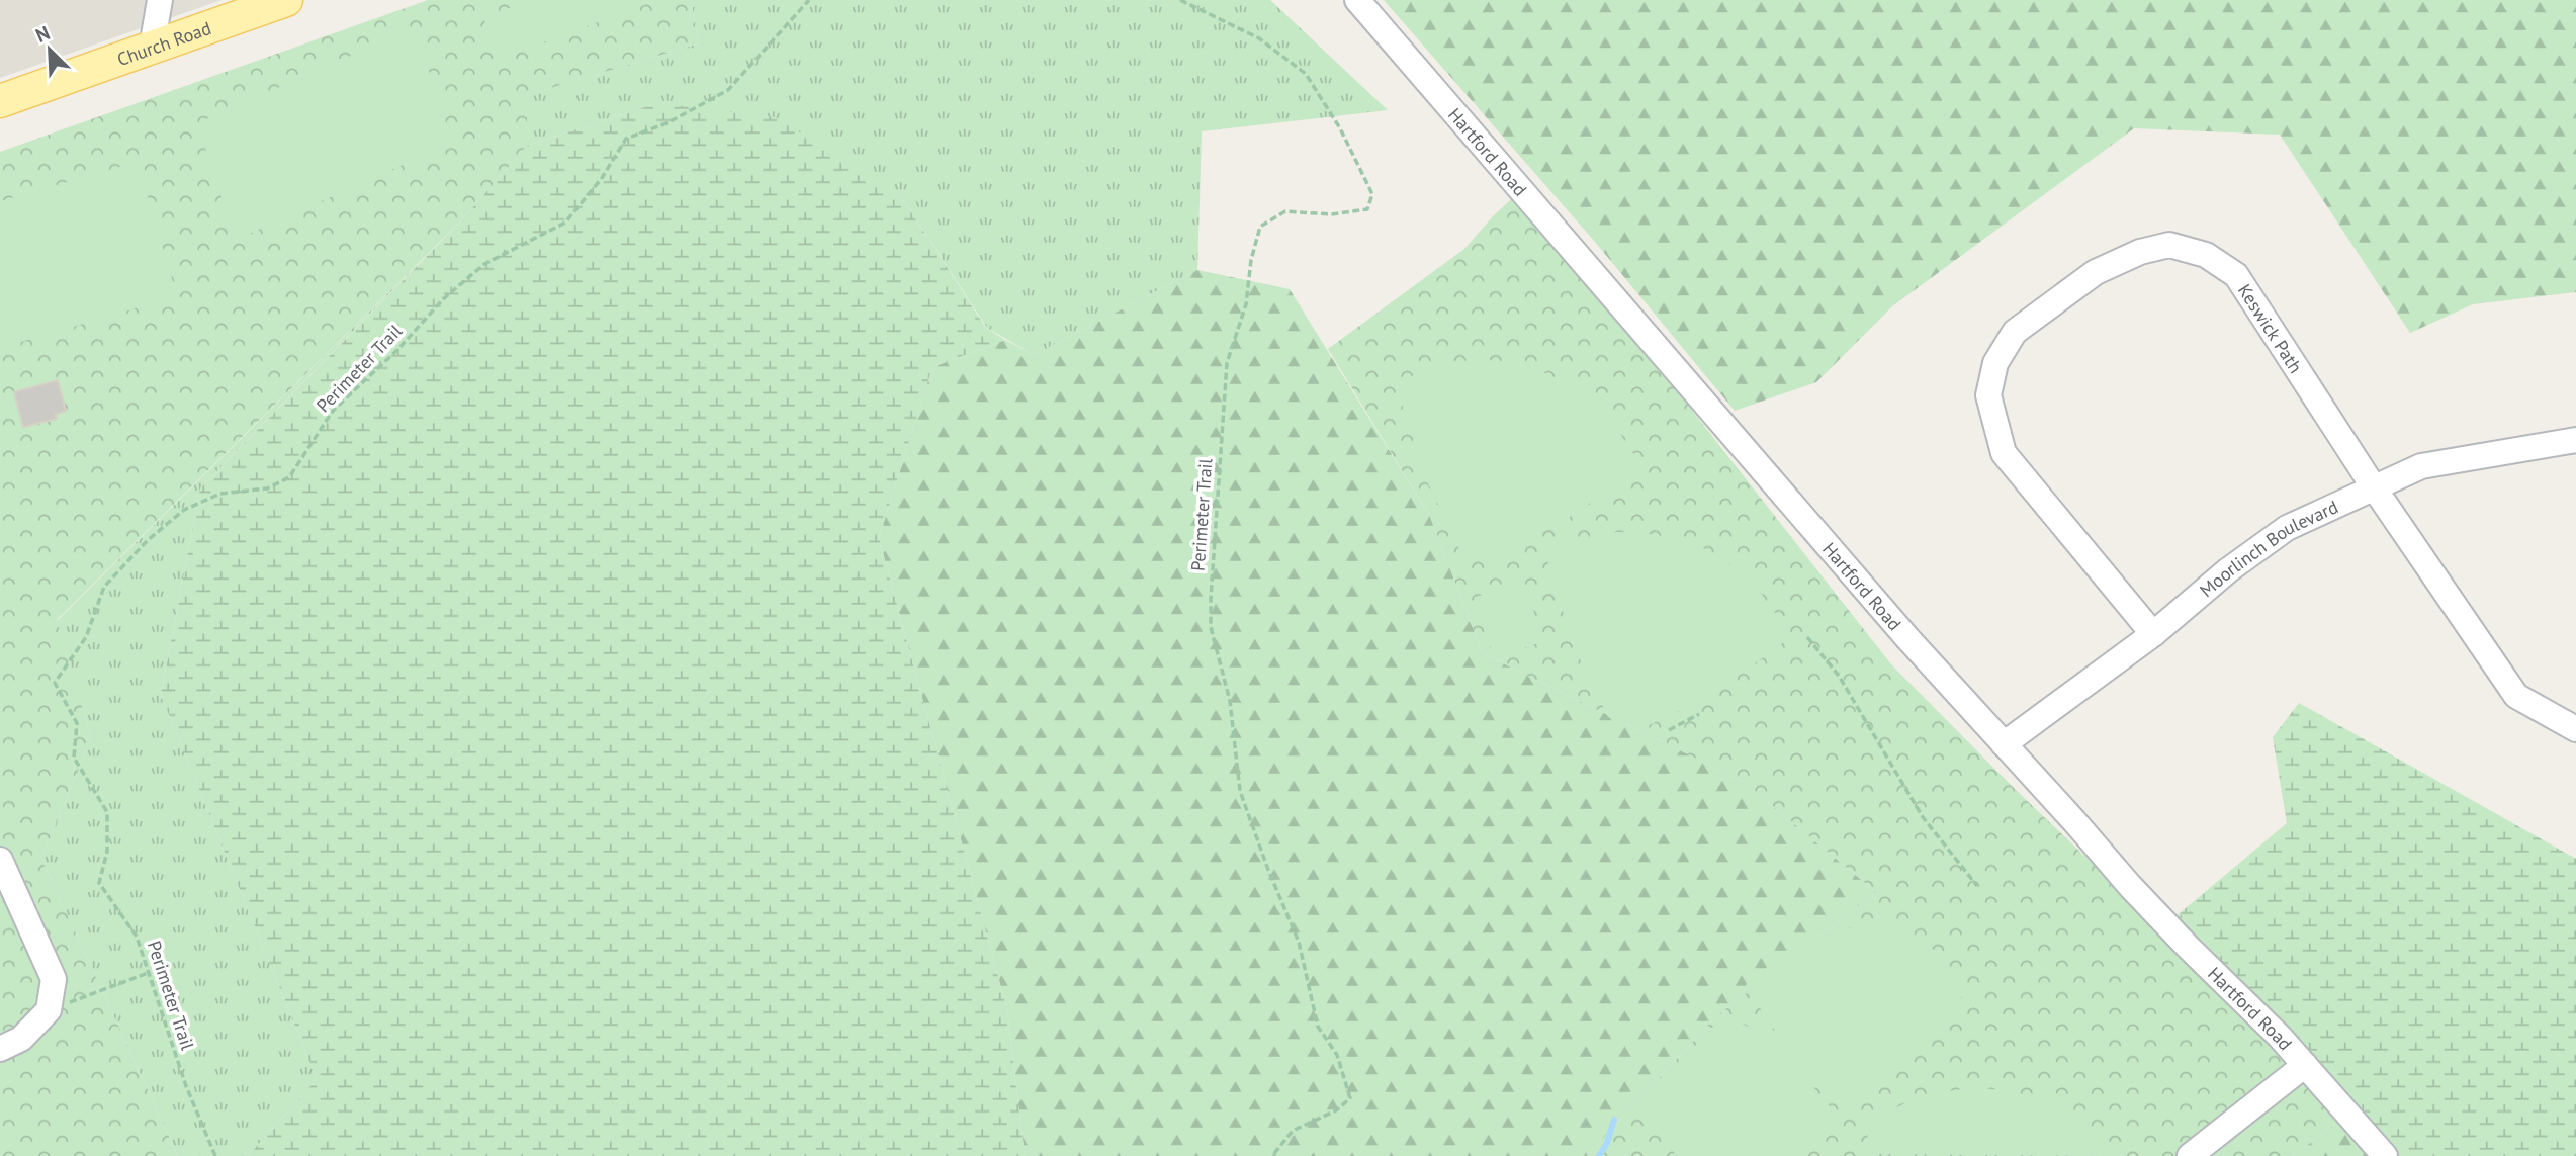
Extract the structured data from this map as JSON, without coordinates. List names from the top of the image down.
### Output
{
  "streets": {
    "main road": ["Church Road"],
    "street": ["Hartford Road", "Keswick Path", "Moorlinch Boulevard"],
    "path": ["Perimeter Trail"]
  },
  "crossings": [
    ["Hartford Road", "Moorlinch Boulevard"],
    ["Keswick Path", "Moorlinch Boulevard"]
  ],
  "north": "top left"
}
